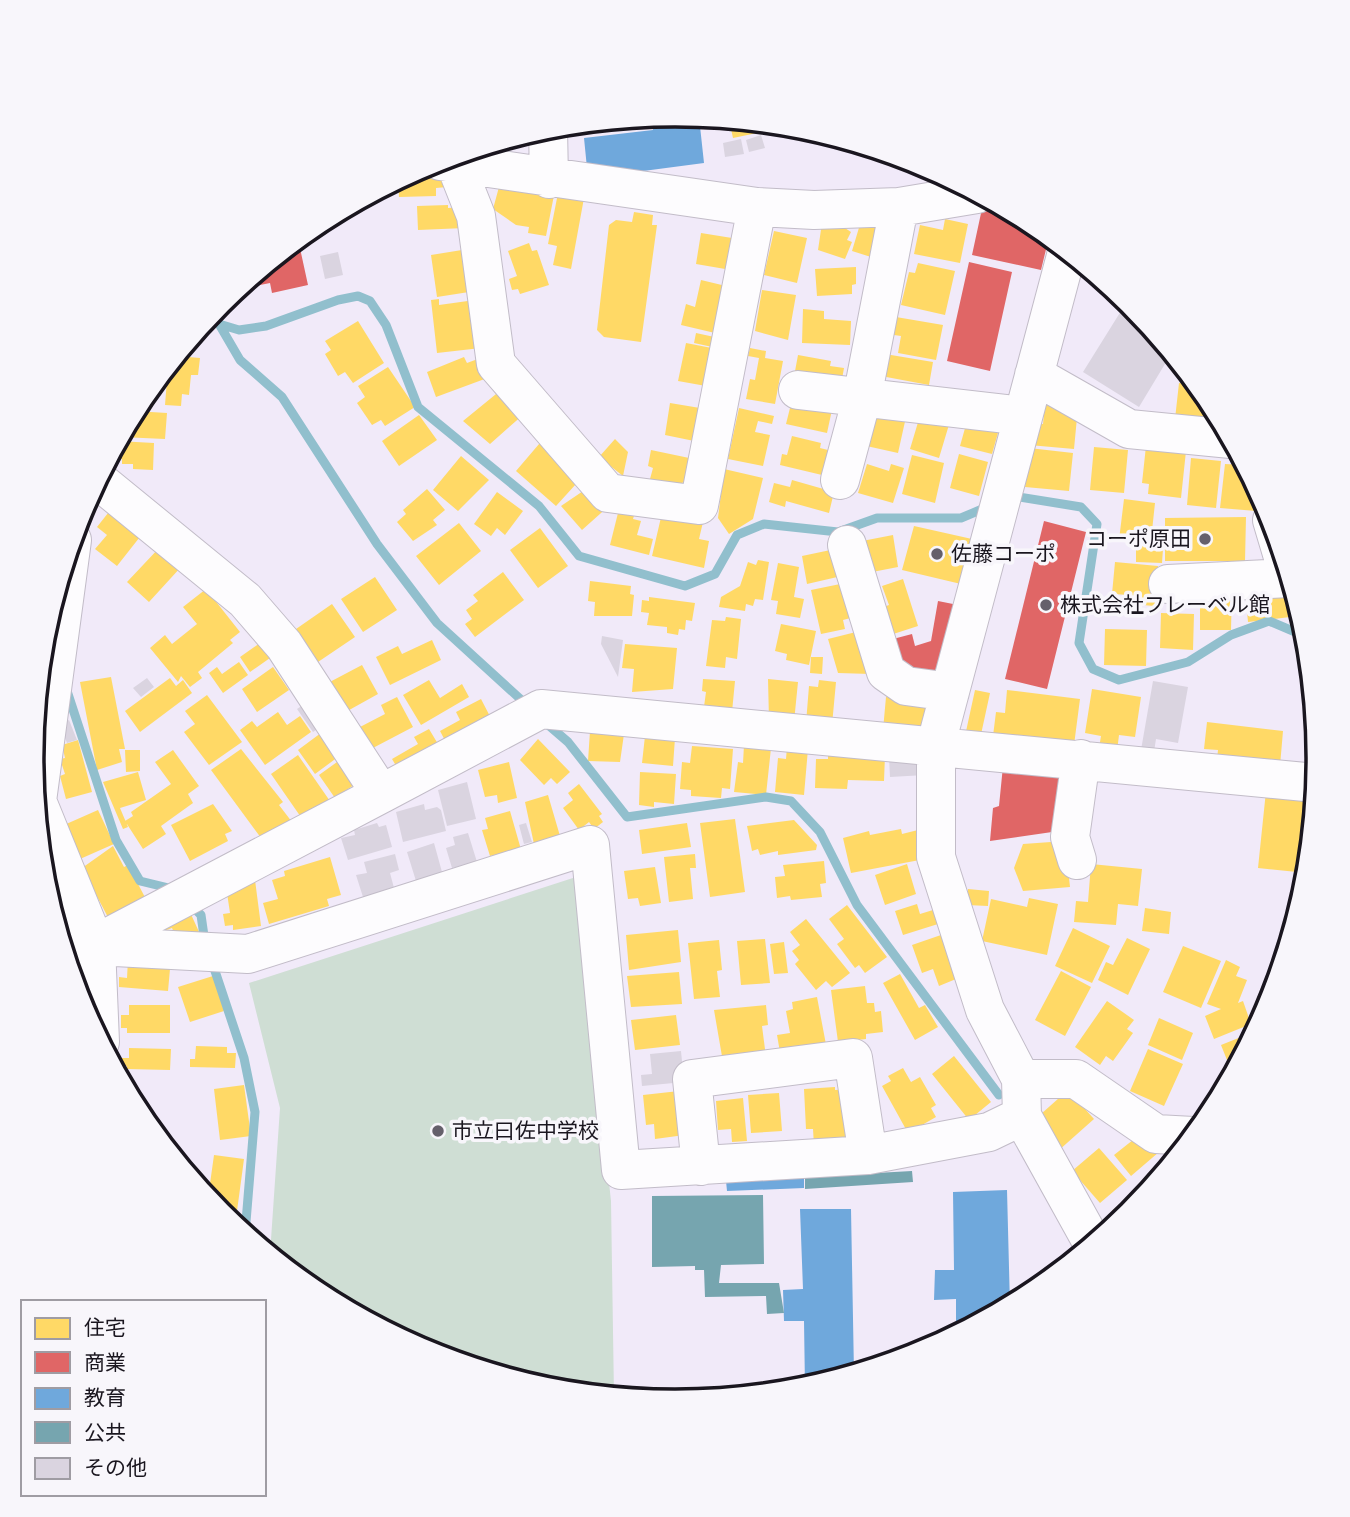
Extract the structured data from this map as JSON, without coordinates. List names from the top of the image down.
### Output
{
  "places": [
    "コーポ原田",
    "佐藤コーポ",
    "株式会社フレーベル館",
    "市立曰佐中学校"
  ],
  "legend": [
    "住宅",
    "商業",
    "教育",
    "公共",
    "その他"
  ]
}
